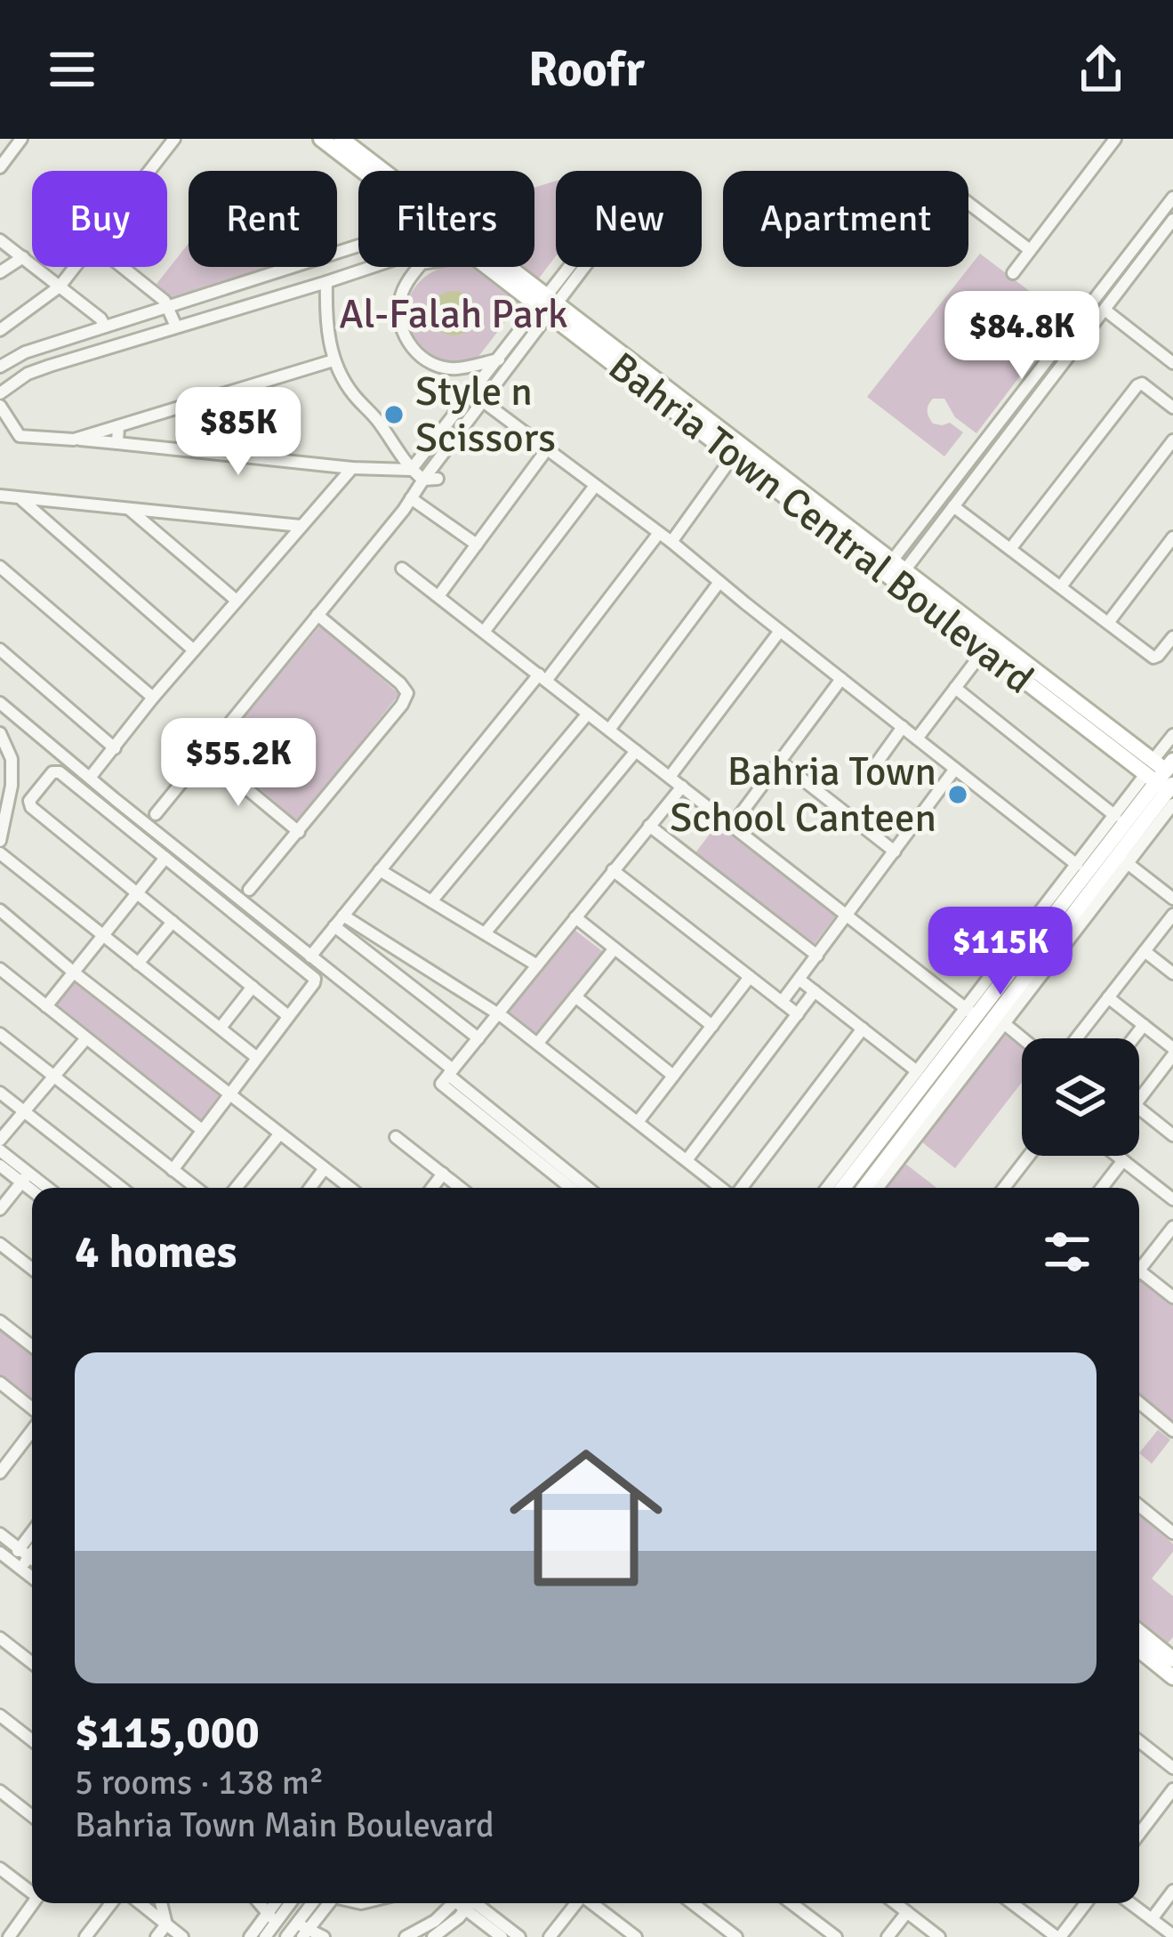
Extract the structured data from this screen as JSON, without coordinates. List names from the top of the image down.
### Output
{
  "streets": {
    "main road": ["Bahria Town Central Boulevard"]
  },
  "parks": ["Al-Falah Park"],
  "places": ["Style n Scissors", "Bahria Town School Canteen"],
  "page": {
    "header": "Roofr",
    "chip": [
      "Buy",
      "Rent",
      "Filters",
      "New",
      "Apartment"
    ],
    "price": [
      "$84.8K",
      "$85K",
      "$55.2K",
      "$115K"
    ],
    "heading": "4 homes",
    "list": [
      {
        "name": "$115,000",
        "note": "5 rooms · 138 m² · Bahria Town Main Boulevard"
      }
    ]
  }
}
